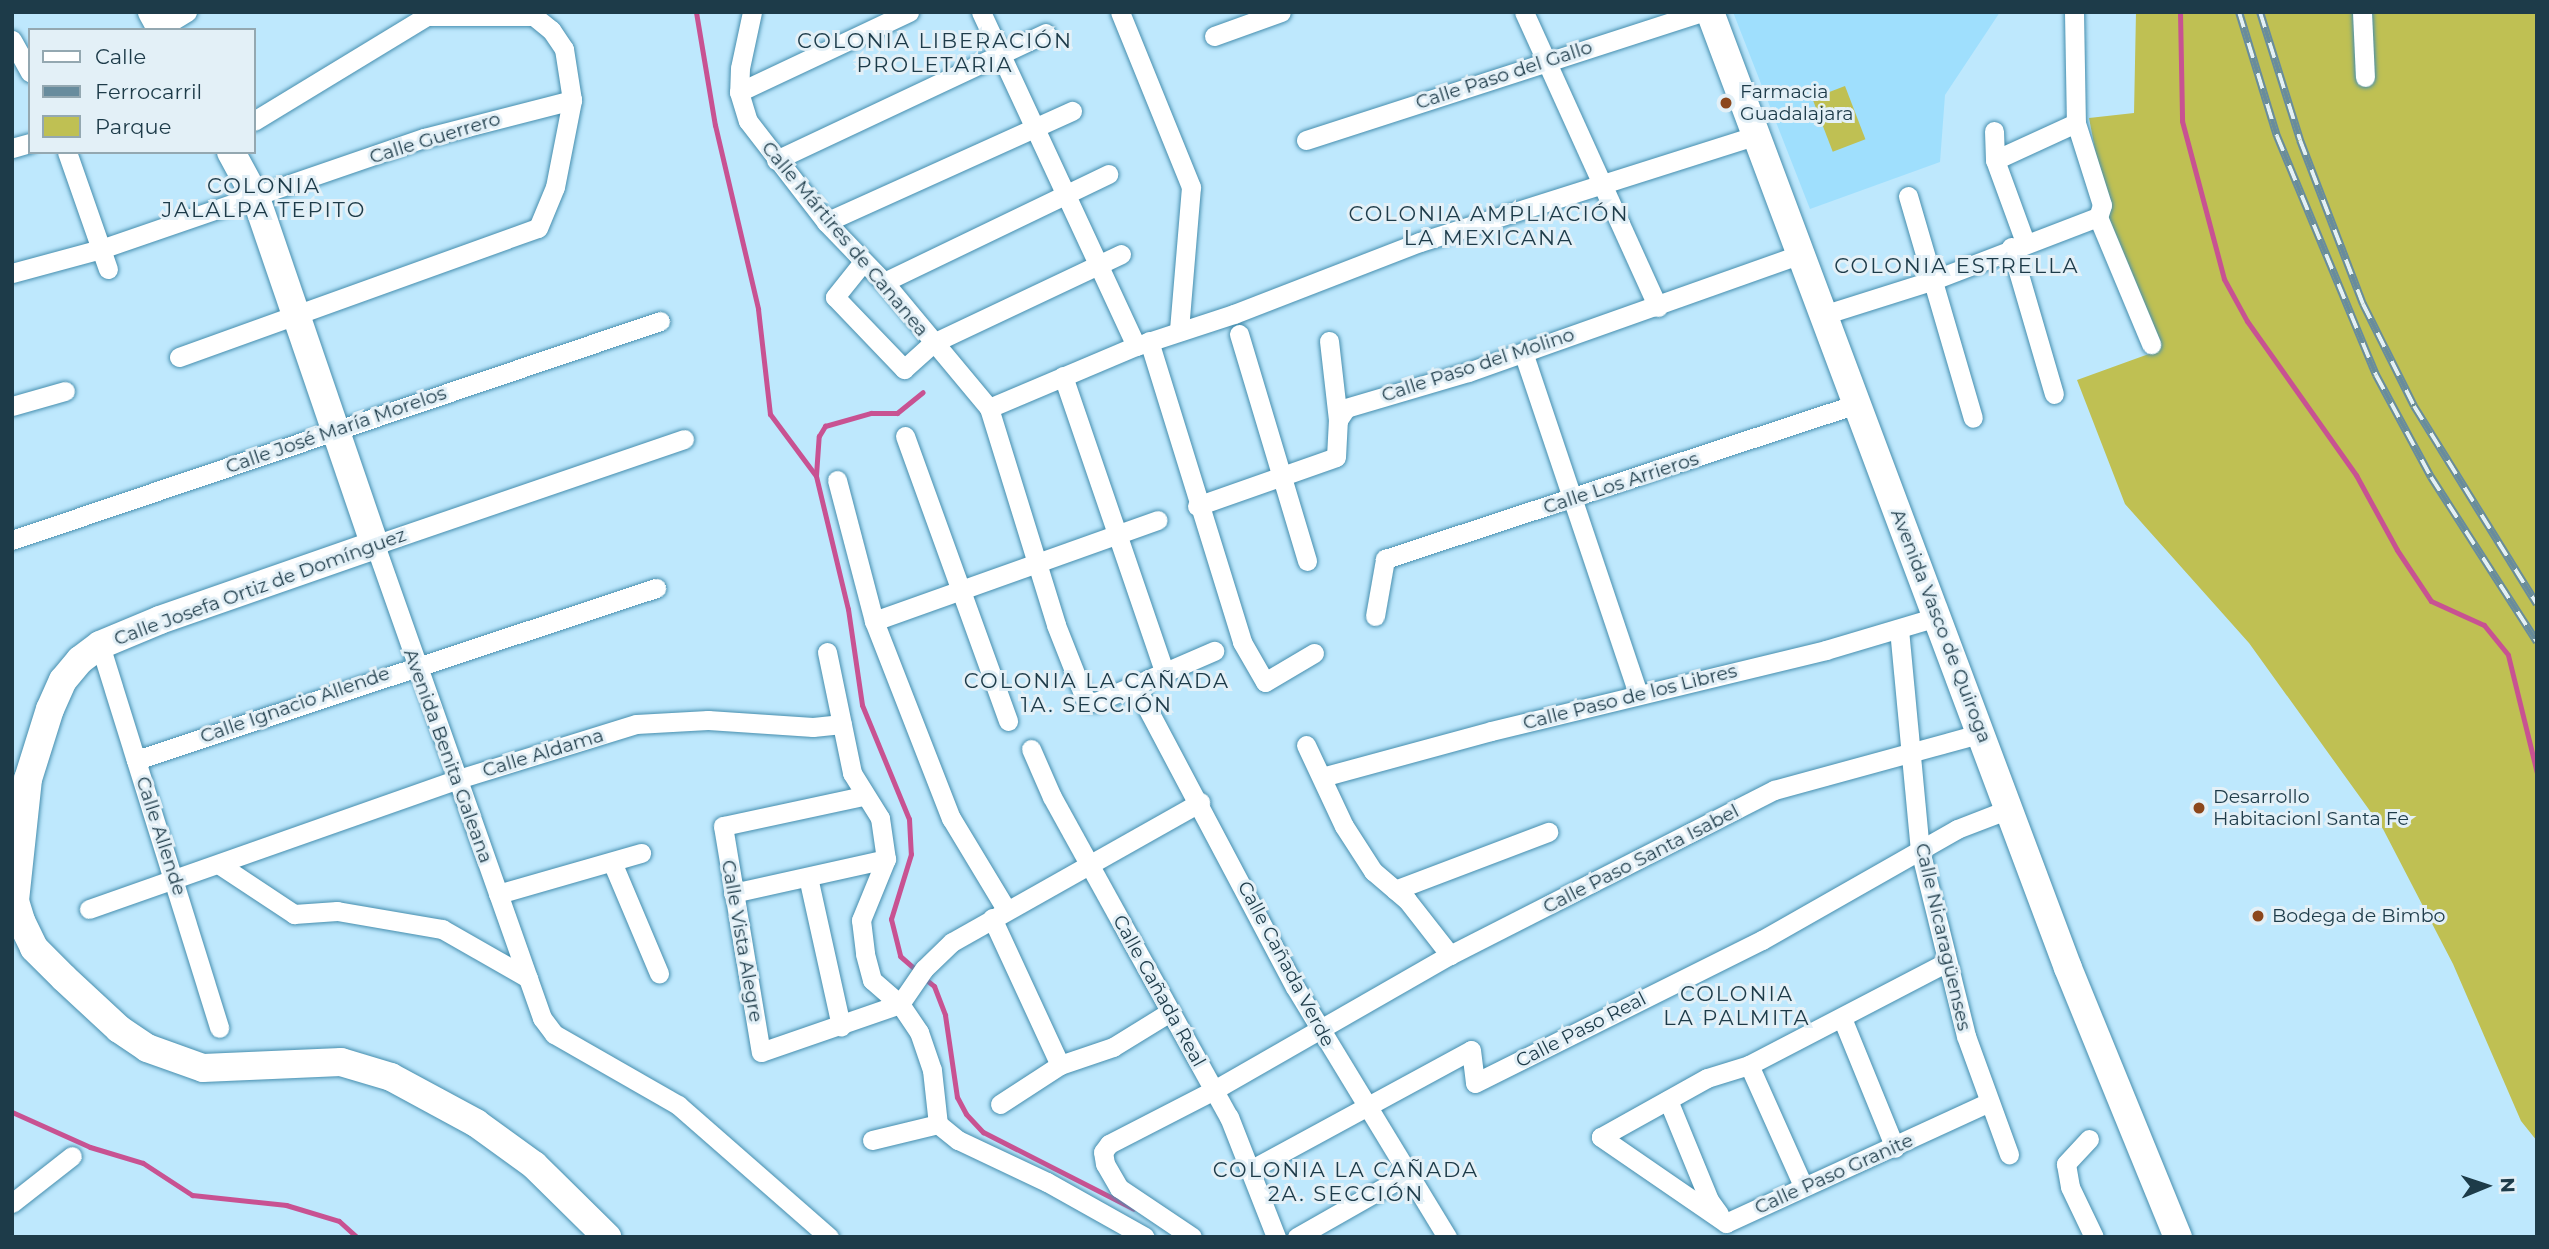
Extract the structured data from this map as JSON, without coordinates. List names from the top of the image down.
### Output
{
  "streets": {
    "street": [
      "Calle Paso del Gallo",
      "Calle Guerrero",
      "Calle Mártires de Cananea",
      "Calle Paso del Molino",
      "Calle José María Morelos",
      "Calle Los Arrieros",
      "Calle Josefa Ortiz de Domínguez",
      "Avenida Vasco de Quiroga",
      "Calle Paso de los Libres",
      "Calle Ignacio Allende",
      "Calle Aldama",
      "Avenida Benita Galeana",
      "Calle Allende",
      "Calle Paso Santa Isabel",
      "Calle Nicaragüenses",
      "Calle Vista Alegre",
      "Calle Cañada Verde",
      "Calle Cañada Real",
      "Calle Paso Real",
      "Calle Paso Granite"
    ]
  },
  "crossings": [
    ["Calle Guerrero", "Avenida Benita Galeana"],
    ["Calle Paso del Molino", "Avenida Vasco de Quiroga"],
    ["Calle José María Morelos", "Avenida Benita Galeana"],
    ["Calle Los Arrieros", "Avenida Vasco de Quiroga"],
    ["Calle Josefa Ortiz de Domínguez", "Avenida Benita Galeana"],
    ["Calle Josefa Ortiz de Domínguez", "Calle Allende"],
    ["Avenida Vasco de Quiroga", "Calle Paso de los Libres"],
    ["Avenida Vasco de Quiroga", "Calle Paso Santa Isabel"],
    ["Avenida Vasco de Quiroga", "Calle Paso Real"],
    ["Calle Paso de los Libres", "Calle Nicaragüenses"],
    ["Calle Ignacio Allende", "Avenida Benita Galeana"],
    ["Calle Ignacio Allende", "Calle Allende"],
    ["Calle Aldama", "Avenida Benita Galeana"],
    ["Calle Aldama", "Calle Allende"],
    ["Calle Paso Santa Isabel", "Calle Nicaragüenses"],
    ["Calle Paso Santa Isabel", "Calle Cañada Verde"],
    ["Calle Paso Santa Isabel", "Calle Cañada Real"],
    ["Calle Nicaragüenses", "Calle Paso Real"],
    ["Calle Nicaragüenses", "Calle Paso Granite"],
    ["Calle Cañada Verde", "Calle Paso Real"]
  ],
  "districts": [
    "COLONIA LIBERACIÓN PROLETARIA",
    "COLONIA JALALPA TEPITO",
    "COLONIA AMPLIACIÓN LA MEXICANA",
    "COLONIA ESTRELLA",
    "COLONIA LA CAÑADA 1A. SECCIÓN",
    "COLONIA LA PALMITA",
    "COLONIA LA CAÑADA 2A. SECCIÓN"
  ],
  "places": ["Farmacia Guadalajara", "Desarrollo Habitacionl Santa Fe", "Bodega de Bimbo"],
  "legend": ["Calle", "Ferrocarril", "Parque"],
  "north": "right"
}
